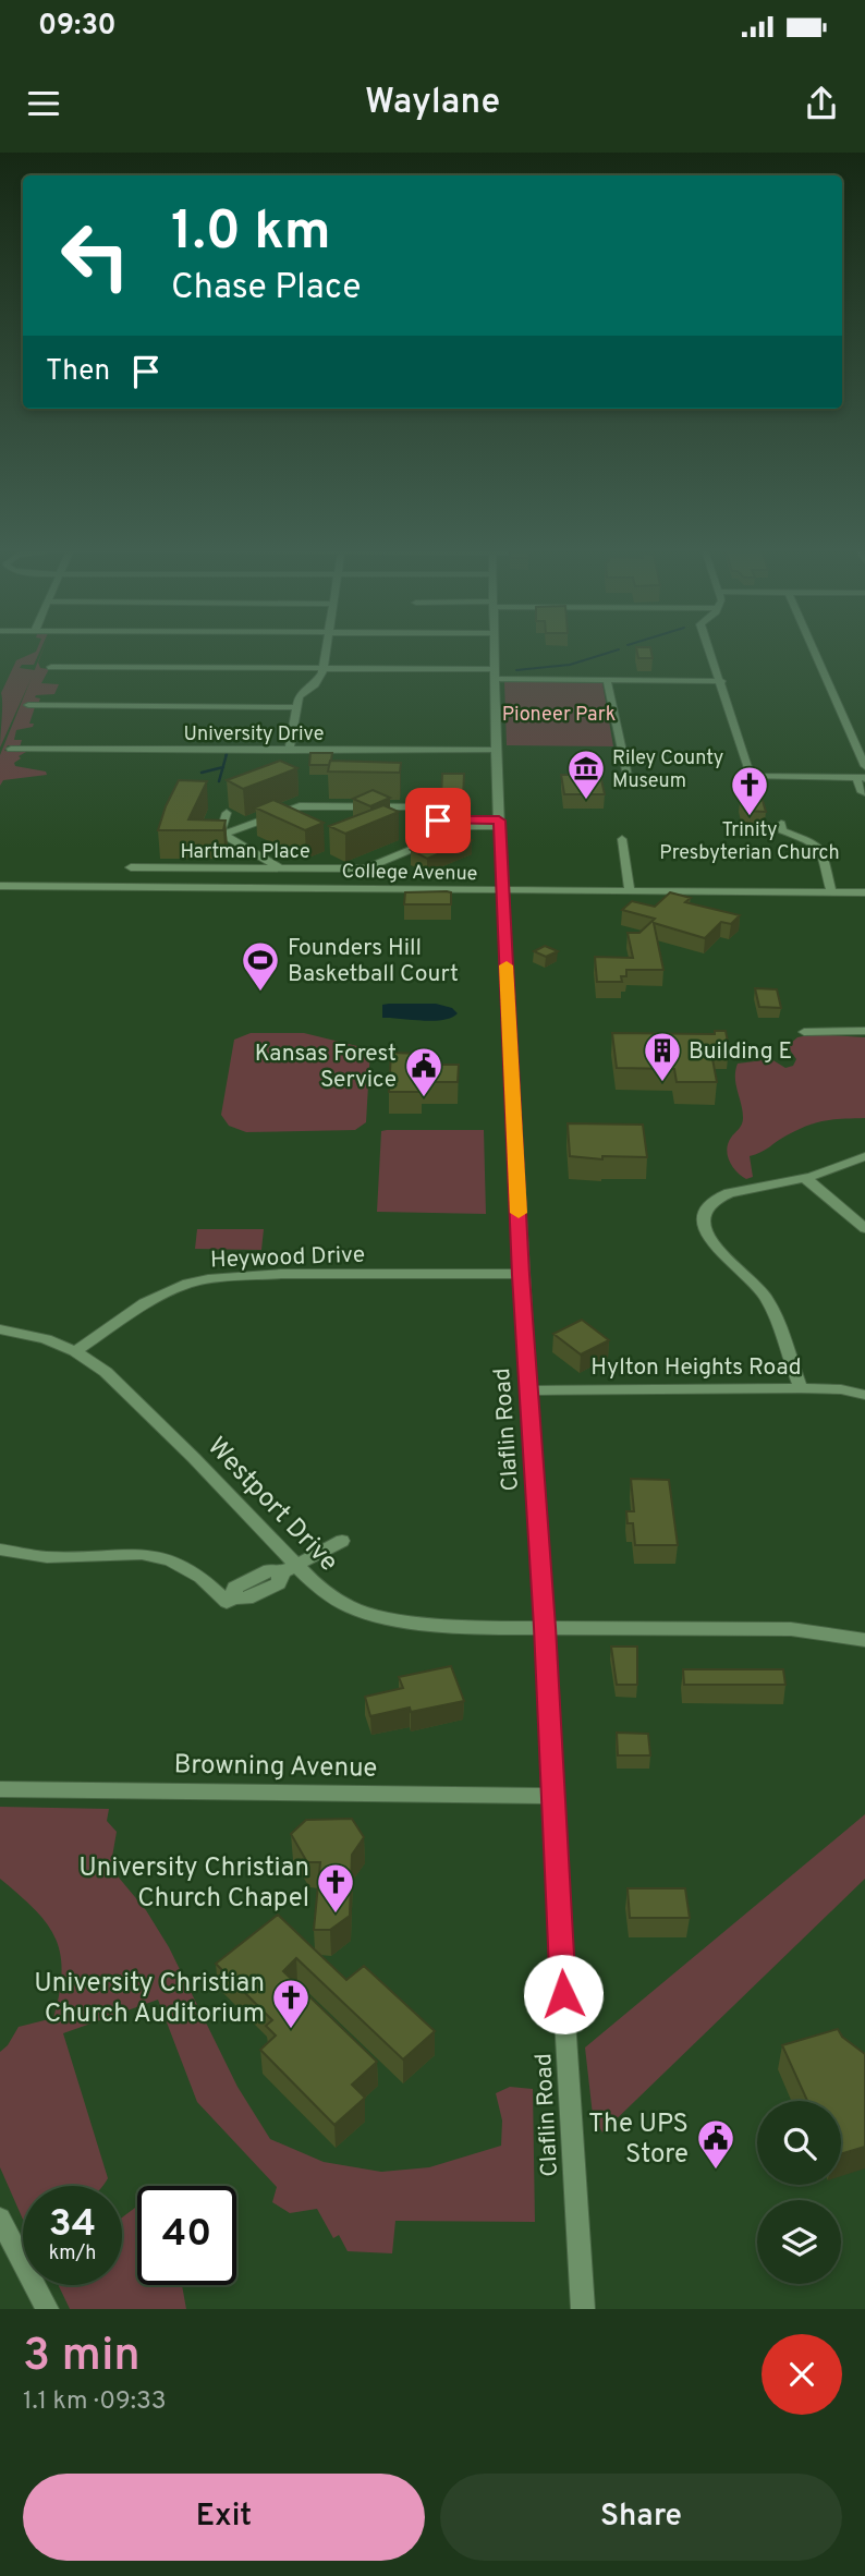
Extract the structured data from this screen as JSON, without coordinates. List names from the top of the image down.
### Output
{
  "streets": {
    "street": [
      "University Drive",
      "Hartman Place",
      "College Avenue",
      "Heywood Drive",
      "Hylton Heights Road",
      "Claflin Road",
      "Westport Drive",
      "Browning Avenue"
    ]
  },
  "crossings": [
    ["University Drive", "Claflin Road"],
    ["Hartman Place", "Claflin Road"],
    ["College Avenue", "Claflin Road"],
    ["Heywood Drive", "Claflin Road"],
    ["Heywood Drive", "Westport Drive"],
    ["Hylton Heights Road", "Claflin Road"],
    ["Claflin Road", "Westport Drive"],
    ["Claflin Road", "Browning Avenue"]
  ],
  "parks": ["Pioneer Park"],
  "places": {
    "museum": ["Riley County Museum"],
    "church": ["Trinity Presbyterian Church", "University Christian Church Chapel", "University Christian Church Auditorium"],
    "sports": ["Founders Hill Basketball Court"],
    "building": ["Building E"],
    "public building": ["Kansas Forest Service", "The UPS Store"]
  },
  "page": {
    "status": "09:30",
    "header": "Waylane",
    "turn": ["1.0 km", "Chase Place"],
    "then": "Then",
    "speed": "34 km/h",
    "limit": "40",
    "heading": ["3 min", "1.1 km · 09:33"],
    "buttons": ["Exit", "Share"]
  }
}
